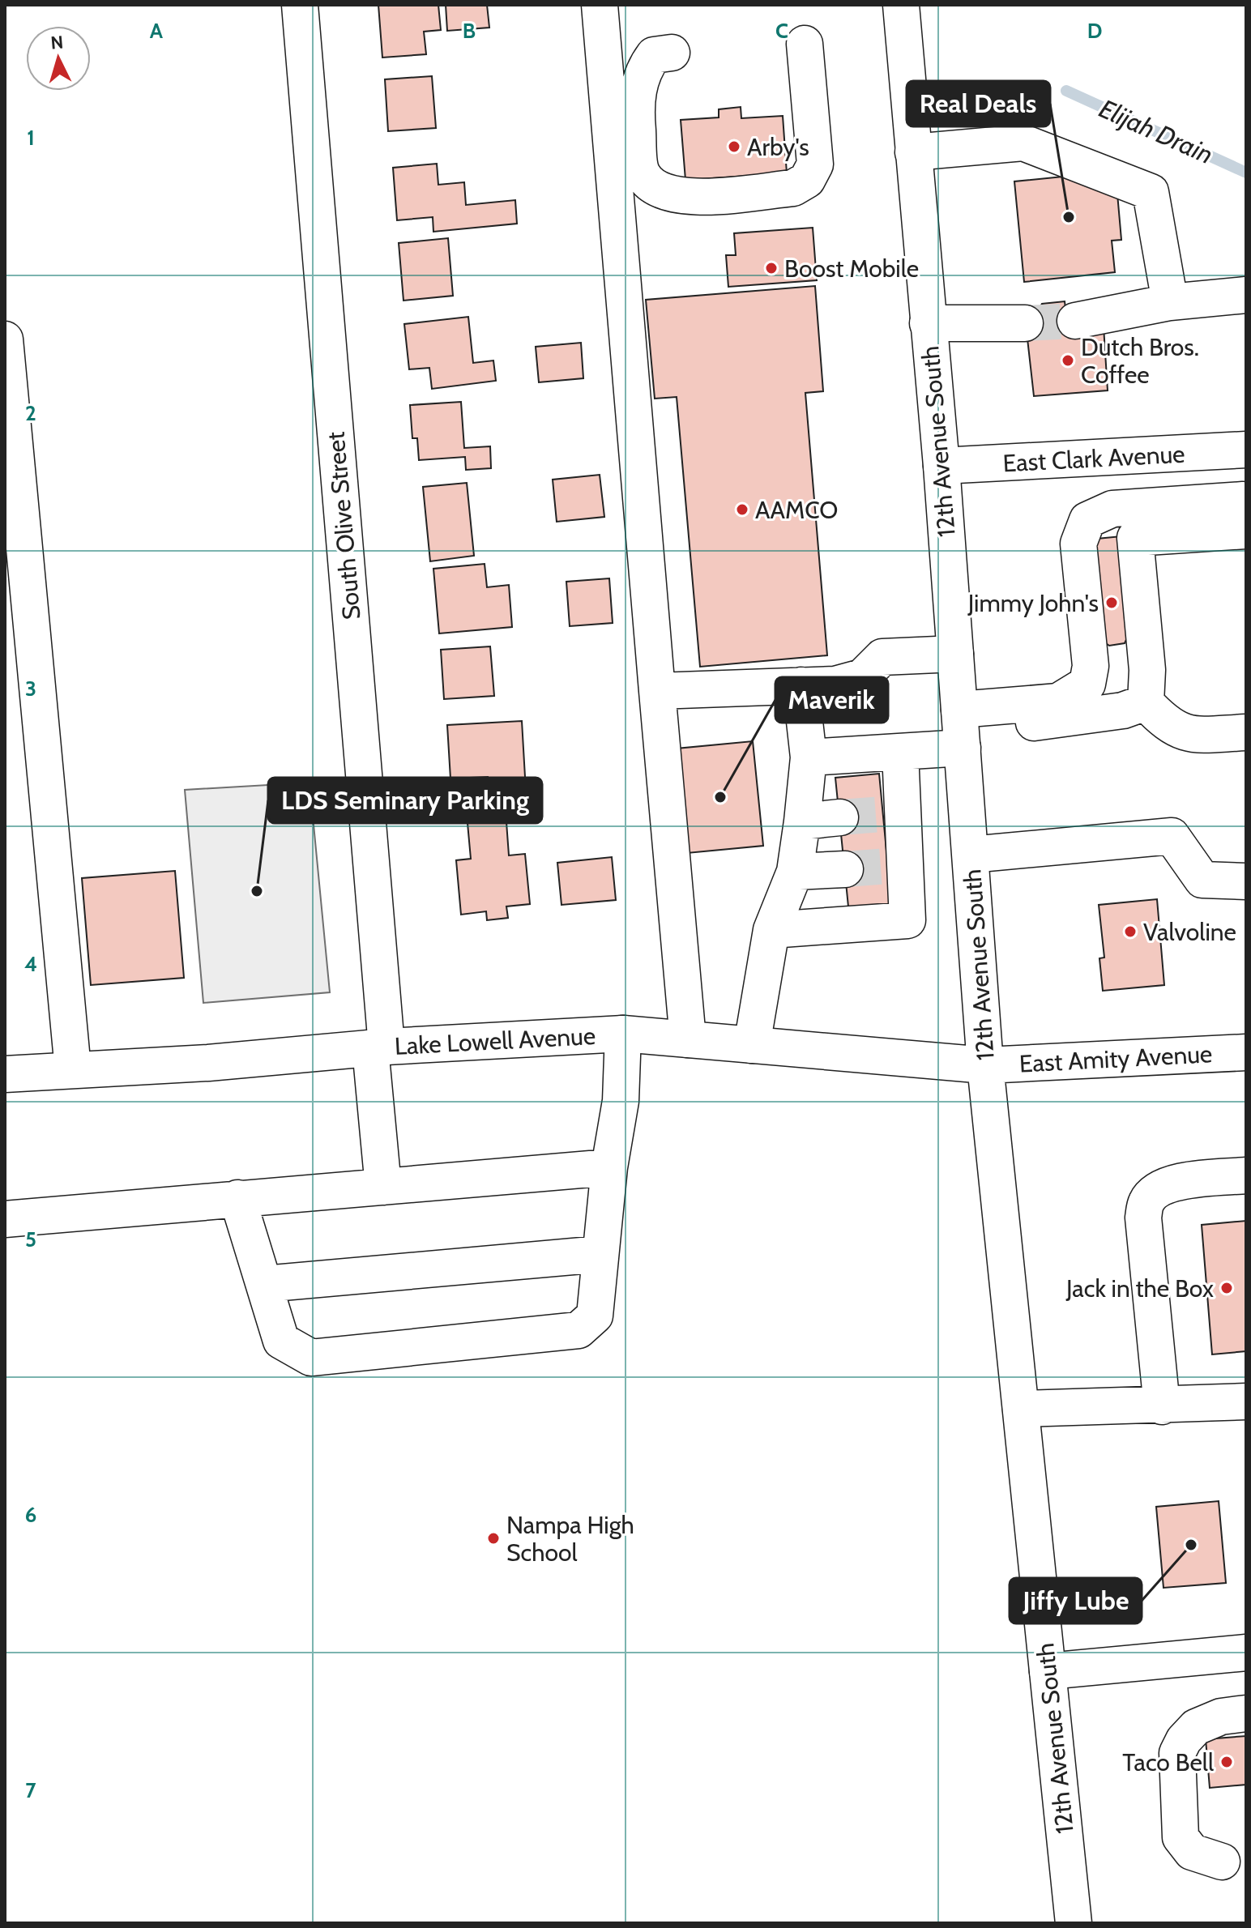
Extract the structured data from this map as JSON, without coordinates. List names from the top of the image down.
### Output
{
  "streets": {
    "main road": [
      "12th Avenue South",
      "East Clark Avenue",
      "South Olive Street",
      "Lake Lowell Avenue",
      "East Amity Avenue"
    ]
  },
  "crossings": [
    ["12th Avenue South", "East Clark Avenue"],
    ["12th Avenue South", "Lake Lowell Avenue"],
    ["12th Avenue South", "East Amity Avenue"],
    ["South Olive Street", "Lake Lowell Avenue"],
    ["Lake Lowell Avenue", "East Amity Avenue"]
  ],
  "water": ["Elijah Drain"],
  "places": [
    "Arby's",
    "Real Deals",
    "Boost Mobile",
    "Dutch Bros. Coffee",
    "AAMCO",
    "Jimmy John's",
    "Maverik",
    "LDS Seminary Parking",
    "Valvoline",
    "Jack in the Box",
    "Nampa High School",
    "Jiffy Lube",
    "Taco Bell"
  ],
  "north": "top",
  "grid": {
    "columns": [
      "A",
      "B",
      "C",
      "D"
    ],
    "rows": [
      "1",
      "2",
      "3",
      "4",
      "5",
      "6",
      "7"
    ]
  }
}
